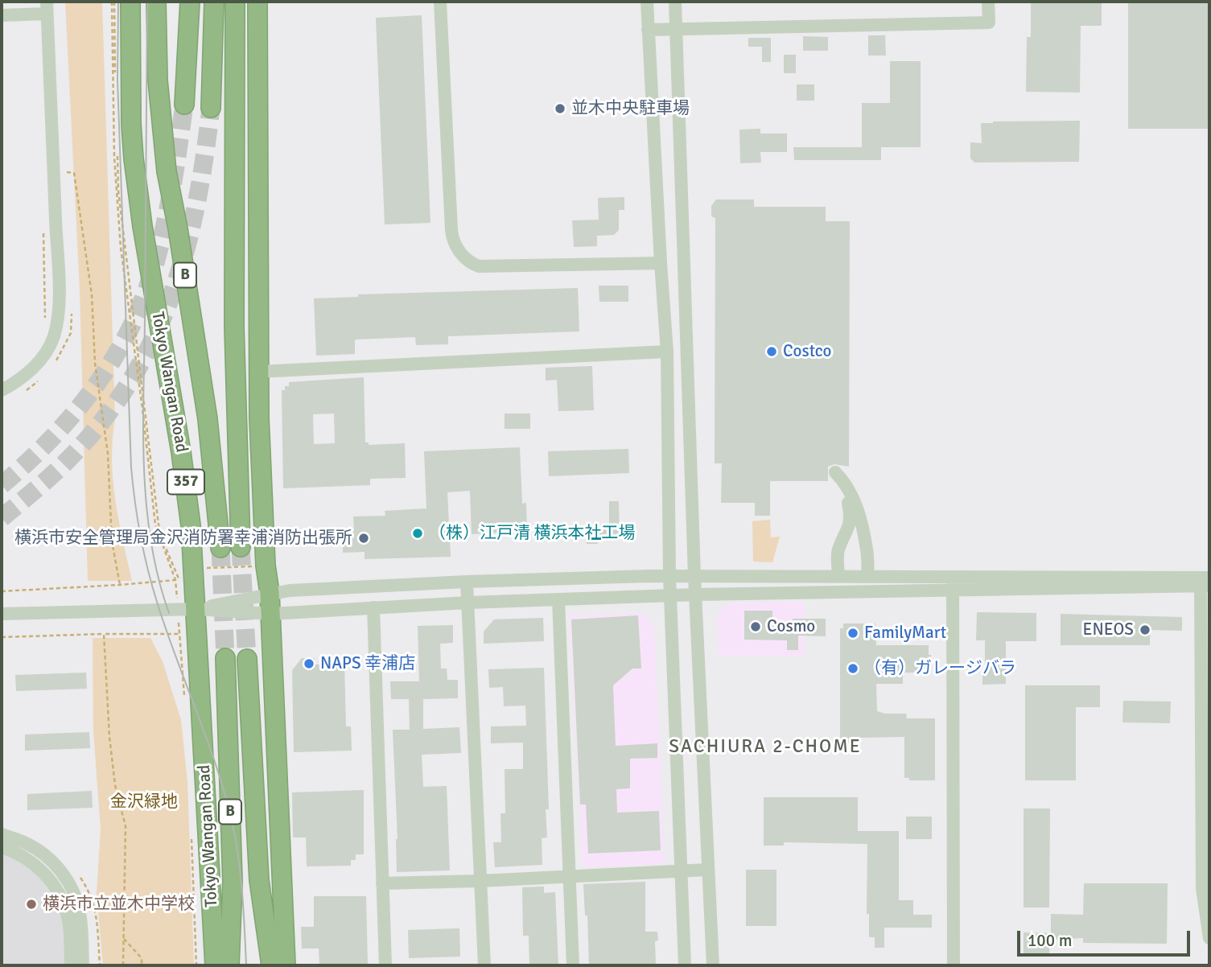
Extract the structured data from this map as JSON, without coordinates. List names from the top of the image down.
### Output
{
  "streets": {
    "highway": ["B", "Tokyo Wangan Road", "357"]
  },
  "districts": ["SACHIURA 2-CHOME"],
  "parks": ["金沢緑地"],
  "places": [
    "並木中央駐車場",
    "Costco",
    "（株）江戸清 横浜本社工場",
    "横浜市安全管理局金沢消防署幸浦消防出張所",
    "Cosmo",
    "ENEOS",
    "FamilyMart",
    "NAPS 幸浦店",
    "（有）ガレージバラ",
    "横浜市立並木中学校"
  ],
  "scale_bar": "100 m"
}
